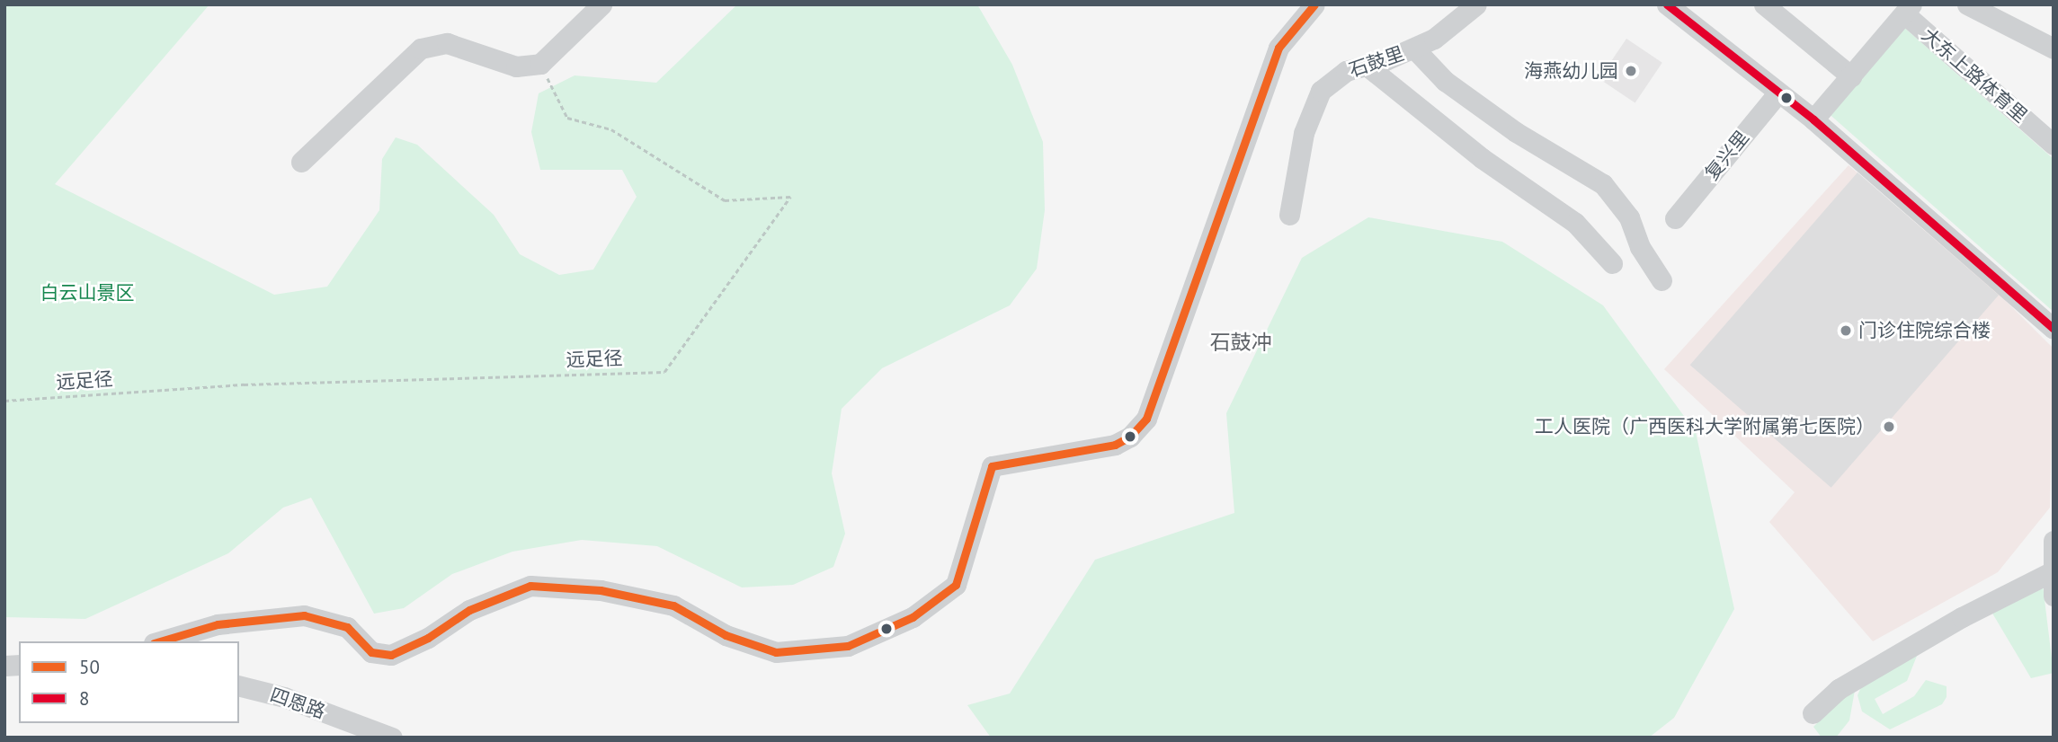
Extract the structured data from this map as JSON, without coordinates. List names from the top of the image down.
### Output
{
  "streets": {
    "street": [
      "石鼓里",
      "大东上路体育里",
      "复兴里",
      "四恩路"
    ],
    "path": ["远足径"]
  },
  "districts": ["石鼓冲"],
  "parks": ["白云山景区"],
  "places": ["海燕幼儿园", "门诊住院综合楼", "工人医院（广西医科大学附属第七医院）"],
  "lines": ["transit line 50", "transit line 8"],
  "legend": ["50", "8"]
}
